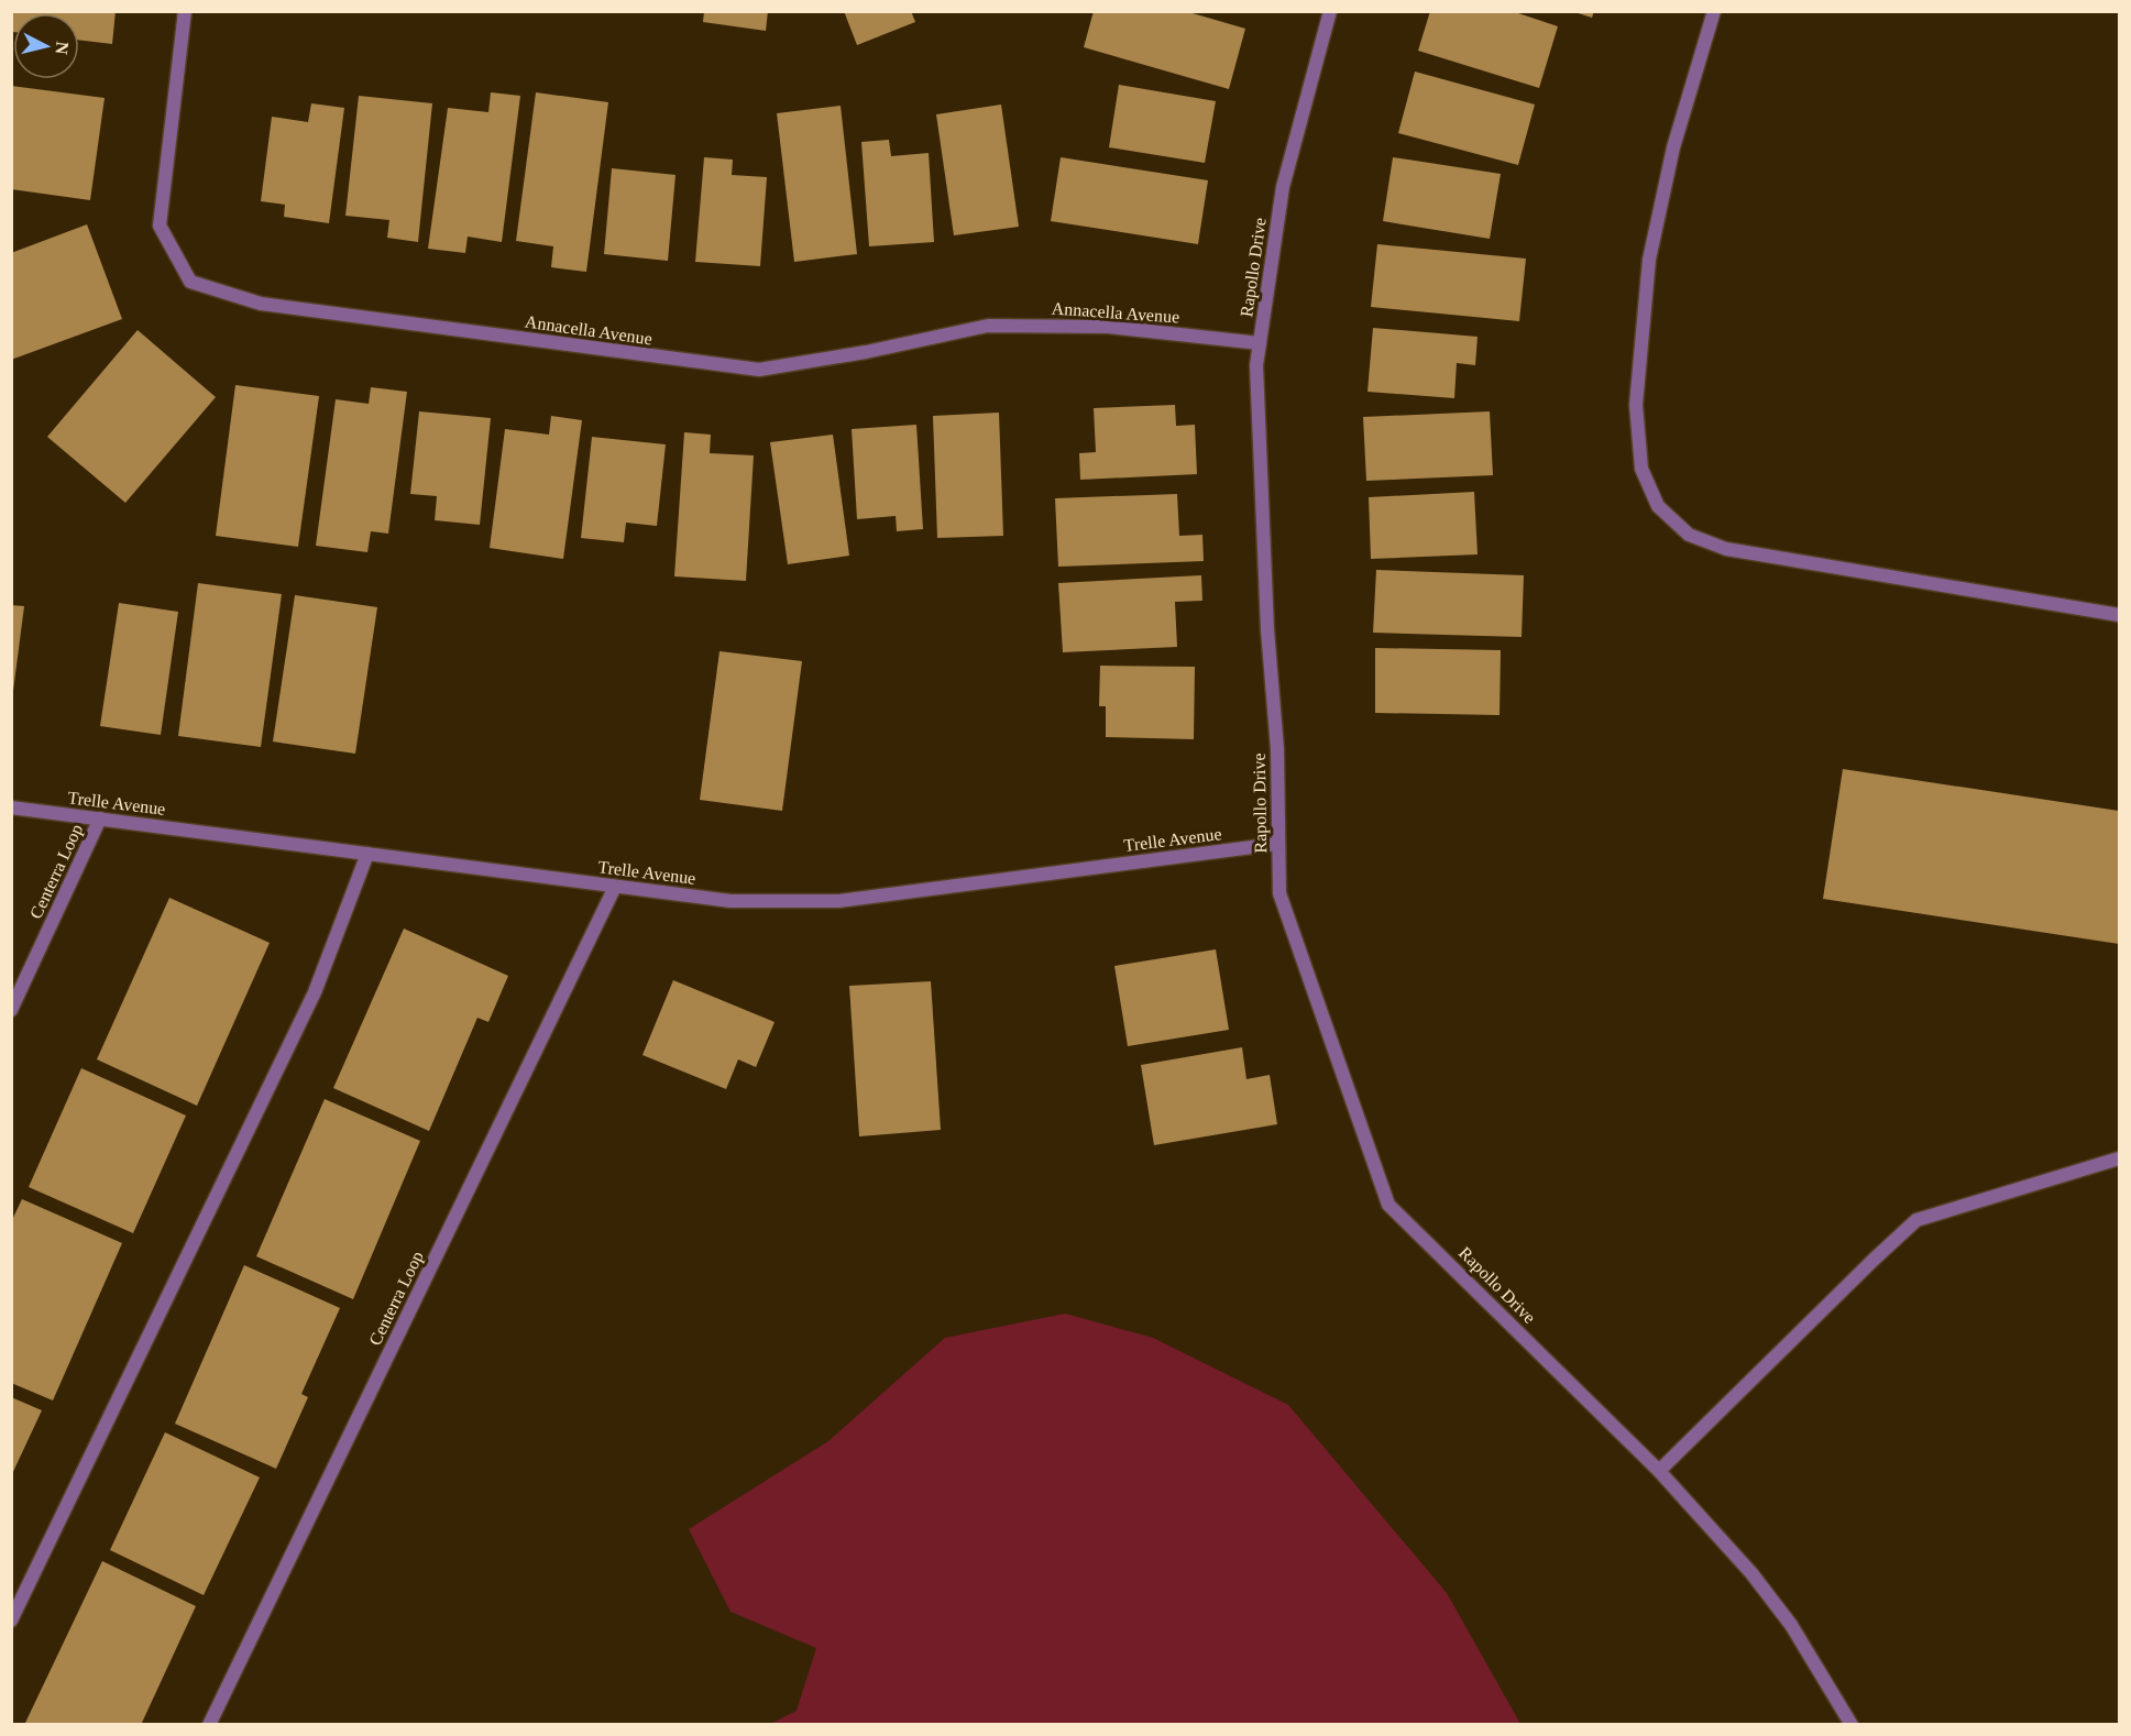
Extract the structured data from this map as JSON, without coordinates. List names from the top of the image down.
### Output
{
  "streets": {
    "street": [
      "Rapollo Drive",
      "Annacella Avenue",
      "Trelle Avenue",
      "Centerra Loop"
    ]
  },
  "crossings": [
    ["Rapollo Drive", "Annacella Avenue"],
    ["Rapollo Drive", "Trelle Avenue"],
    ["Trelle Avenue", "Centerra Loop"]
  ],
  "north": "right"
}
